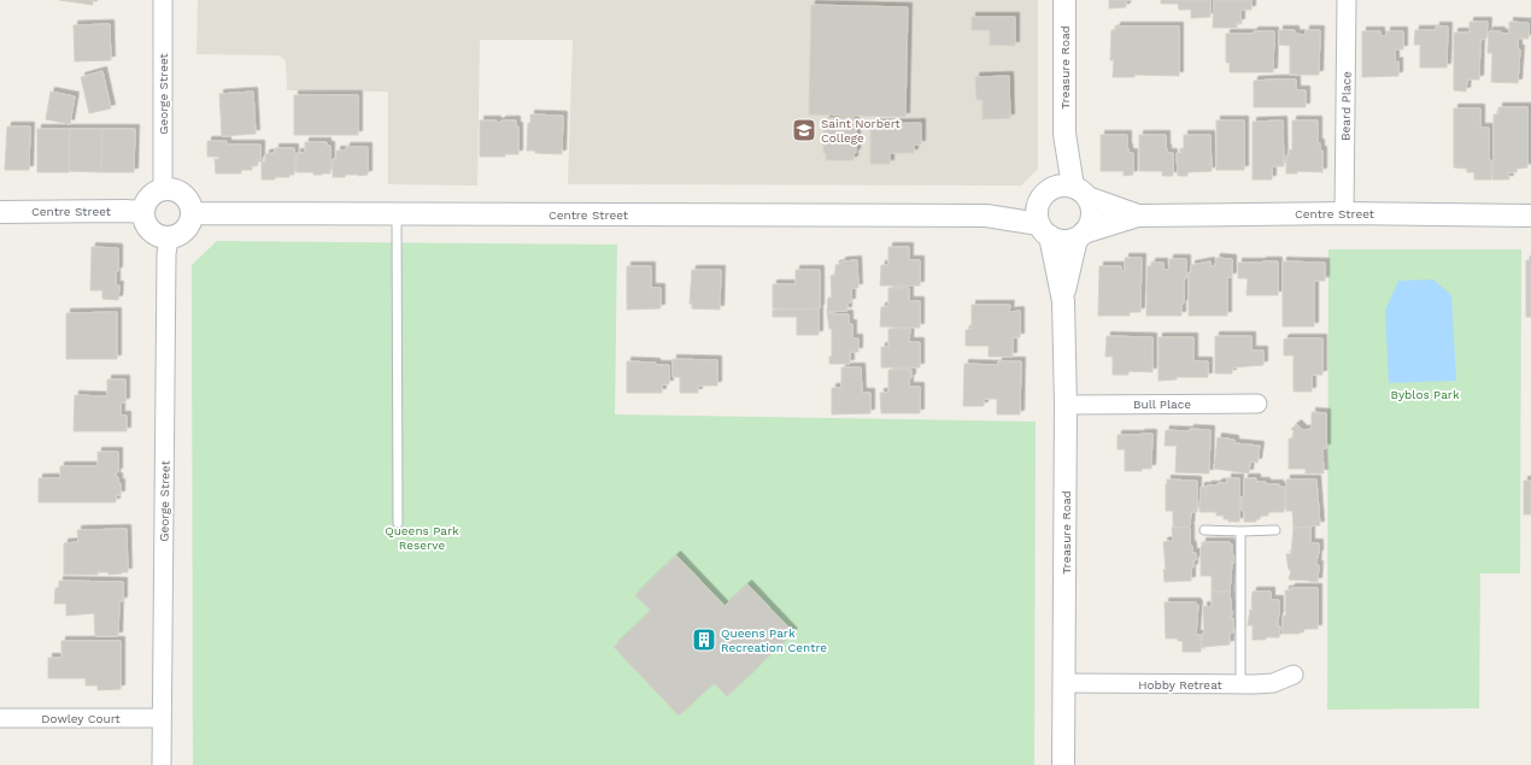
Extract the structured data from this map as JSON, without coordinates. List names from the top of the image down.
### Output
{
  "streets": {
    "street": [
      "Treasure Road",
      "George Street",
      "Beard Place",
      "Centre Street",
      "Bull Place",
      "Hobby Retreat",
      "Dowley Court"
    ]
  },
  "crossings": [
    ["Treasure Road", "Centre Street"],
    ["Treasure Road", "Bull Place"],
    ["Treasure Road", "Hobby Retreat"],
    ["George Street", "Centre Street"],
    ["George Street", "Dowley Court"],
    ["Beard Place", "Centre Street"]
  ],
  "parks": ["Byblos Park", "Queens Park Reserve"],
  "places": {
    "school or university": ["Saint Norbert College"],
    "building": ["Queens Park Recreation Centre"]
  }
}
